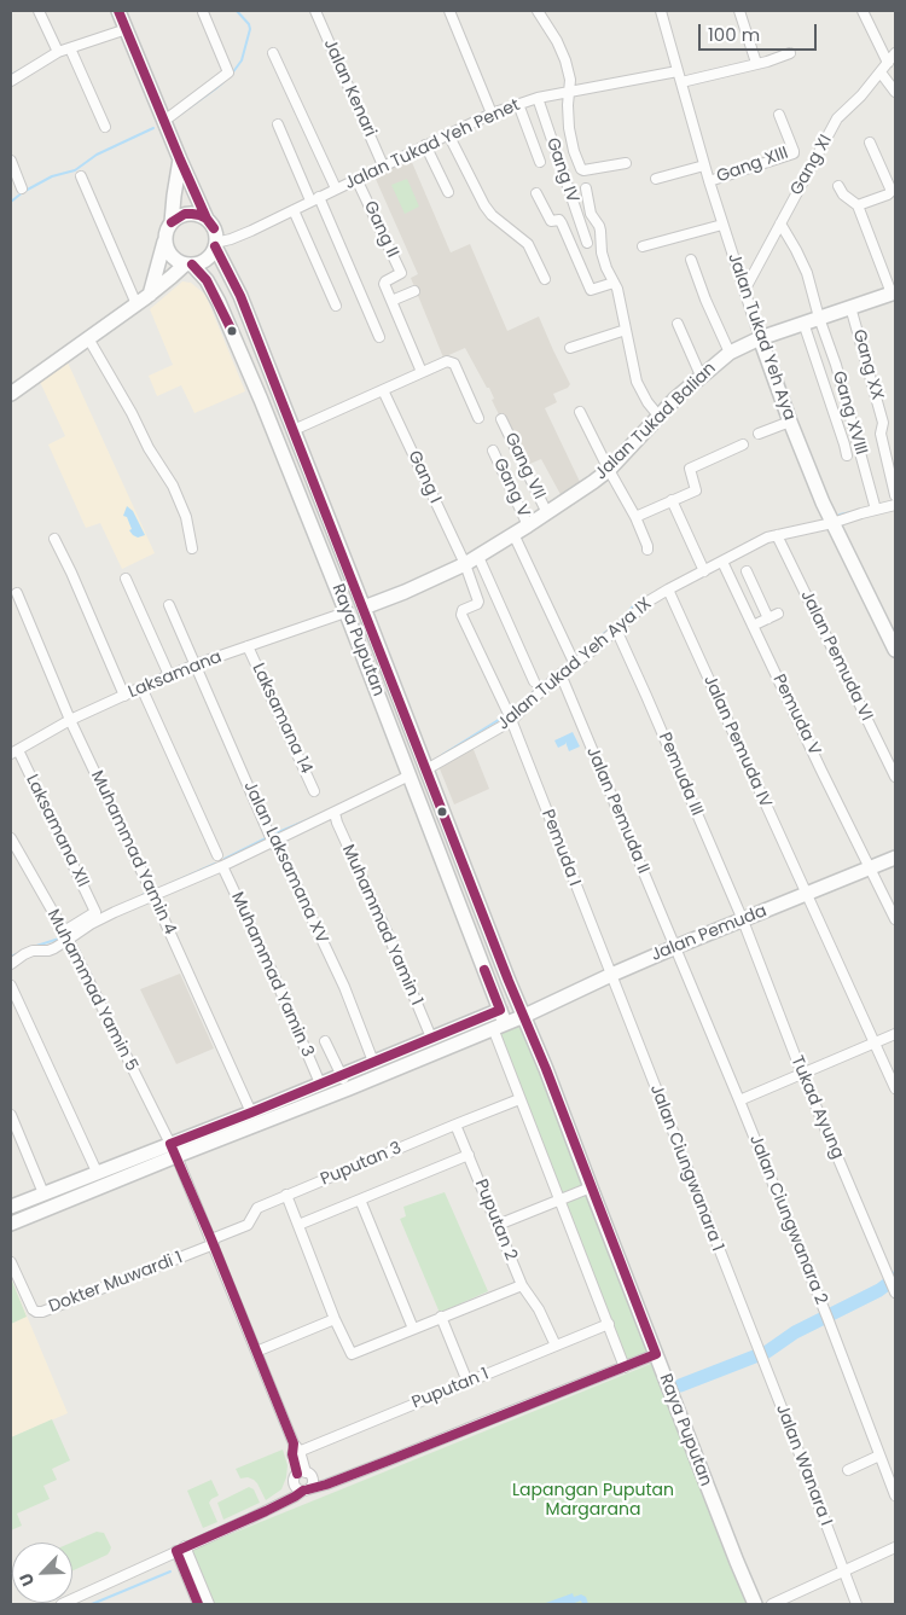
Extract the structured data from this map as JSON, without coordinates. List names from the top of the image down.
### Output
{
  "streets": {
    "main road": [
      "Jalan Tukad Yeh Aya",
      "Jalan Tukad Balian",
      "Raya Puputan",
      "Jalan Pemuda"
    ],
    "street": [
      "Jalan Kenari",
      "Jalan Tukad Yeh Penet",
      "Gang XIII",
      "Gang XI",
      "Gang IV",
      "Gang II",
      "Gang XX",
      "Gang XVIII",
      "Gang VII",
      "Gang I",
      "Gang V",
      "Jalan Pemuda VI",
      "Jalan Tukad Yeh Aya IX",
      "Laksamana",
      "Pemuda V",
      "Laksamana 14",
      "Jalan Pemuda IV",
      "Pemuda III",
      "Jalan Pemuda II",
      "Laksamana XII",
      "Pemuda I",
      "Muhammad Yamin 4",
      "Jalan Laksamana XV",
      "Muhammad Yamin 1",
      "Muhammad Yamin 3",
      "Muhammad Yamin 5",
      "Tukad Ayung",
      "Puputan 3",
      "Jalan Ciungwanara 1",
      "Puputan 2",
      "Jalan Ciungwanara 2",
      "Dokter Muwardi 1",
      "Puputan 1",
      "Jalan Wanara I"
    ]
  },
  "crossings": [
    ["Jalan Kenari", "Jalan Tukad Yeh Penet"],
    ["Jalan Tukad Yeh Penet", "Gang IV"],
    ["Jalan Tukad Yeh Penet", "Gang II"],
    ["Jalan Tukad Yeh Penet", "Jalan Tukad Yeh Aya"],
    ["Jalan Tukad Yeh Penet", "Raya Puputan"],
    ["Gang XIII", "Jalan Tukad Yeh Aya"],
    ["Gang XI", "Jalan Tukad Yeh Aya"],
    ["Gang XI", "Gang XVIII"],
    ["Jalan Tukad Yeh Aya", "Jalan Tukad Balian"],
    ["Jalan Tukad Yeh Aya", "Jalan Tukad Yeh Aya IX"],
    ["Gang XX", "Jalan Tukad Balian"],
    ["Gang XVIII", "Jalan Tukad Balian"],
    ["Gang XVIII", "Jalan Tukad Yeh Aya IX"],
    ["Jalan Tukad Balian", "Gang VII"],
    ["Jalan Tukad Balian", "Gang I"],
    ["Jalan Tukad Balian", "Gang V"],
    ["Jalan Tukad Balian", "Raya Puputan"],
    ["Raya Puputan", "Jalan Tukad Yeh Aya IX"],
    ["Raya Puputan", "Laksamana"],
    ["Raya Puputan", "Jalan Pemuda"],
    ["Jalan Pemuda VI", "Jalan Tukad Yeh Aya IX"],
    ["Jalan Tukad Yeh Aya IX", "Pemuda V"],
    ["Jalan Tukad Yeh Aya IX", "Jalan Pemuda IV"],
    ["Jalan Tukad Yeh Aya IX", "Pemuda III"],
    ["Jalan Tukad Yeh Aya IX", "Jalan Pemuda II"],
    ["Jalan Tukad Yeh Aya IX", "Pemuda I"],
    ["Laksamana", "Laksamana 14"],
    ["Laksamana", "Laksamana XII"],
    ["Laksamana", "Muhammad Yamin 4"],
    ["Laksamana", "Jalan Laksamana XV"],
    ["Pemuda V", "Jalan Pemuda"],
    ["Jalan Pemuda IV", "Jalan Pemuda"],
    ["Pemuda III", "Jalan Pemuda"],
    ["Pemuda III", "Tukad Ayung"],
    ["Jalan Pemuda II", "Jalan Pemuda"],
    ["Jalan Pemuda II", "Jalan Ciungwanara 2"],
    ["Laksamana XII", "Muhammad Yamin 5"],
    ["Pemuda I", "Jalan Pemuda"],
    ["Pemuda I", "Jalan Ciungwanara 1"],
    ["Jalan Pemuda", "Muhammad Yamin 5"],
    ["Jalan Pemuda", "Tukad Ayung"],
    ["Jalan Pemuda", "Jalan Ciungwanara 1"],
    ["Jalan Pemuda", "Jalan Ciungwanara 2"],
    ["Muhammad Yamin 5", "Puputan 3"],
    ["Muhammad Yamin 5", "Dokter Muwardi 1"],
    ["Muhammad Yamin 5", "Puputan 1"],
    ["Puputan 3", "Puputan 2"],
    ["Puputan 3", "Dokter Muwardi 1"],
    ["Jalan Ciungwanara 1", "Jalan Wanara I"],
    ["Puputan 2", "Puputan 1"]
  ],
  "parks": ["Lapangan Puputan Margarana"],
  "scale_bar": "100 m",
  "north": "bottom left"
}
